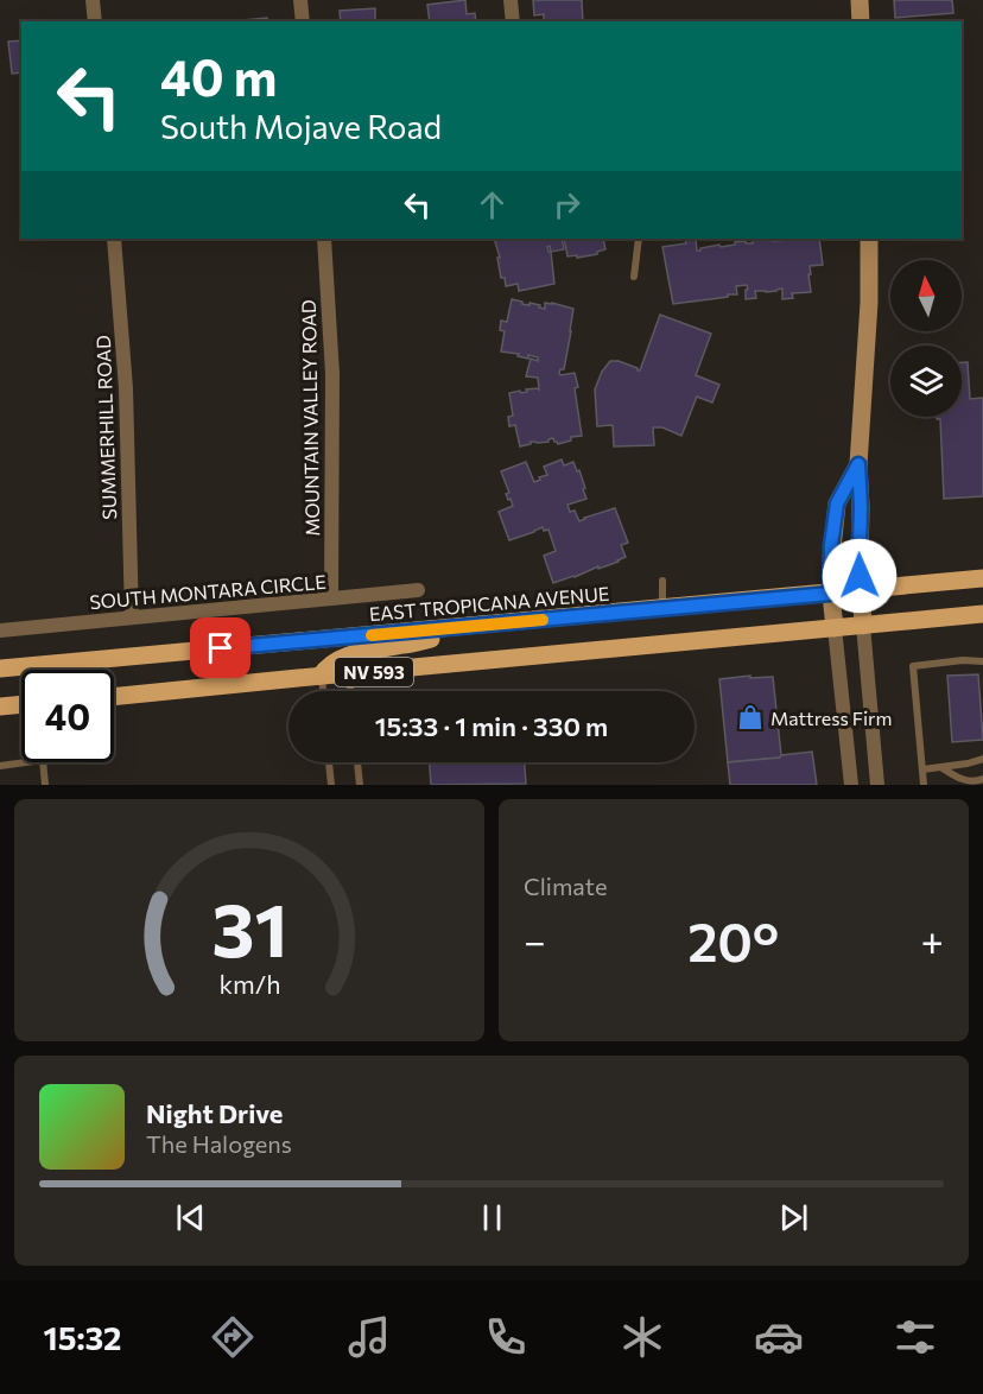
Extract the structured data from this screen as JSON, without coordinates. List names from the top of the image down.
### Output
{
  "streets": {
    "main road": ["EAST TROPICANA AVENUE", "NV 593"],
    "street": ["MOUNTAIN VALLEY ROAD", "SUMMERHILL ROAD", "SOUTH MONTARA CIRCLE"]
  },
  "crossings": [
    ["MOUNTAIN VALLEY ROAD", "SOUTH MONTARA CIRCLE"],
    ["SUMMERHILL ROAD", "SOUTH MONTARA CIRCLE"]
  ],
  "places": {
    "shop": ["Mattress Firm"]
  },
  "north": "top",
  "page": {
    "turn": ["40 m", "South Mojave Road"],
    "limit": "40",
    "trip": "15:33 · 1 min · 330 m",
    "tile": "Climate",
    "heat": ["−", "20°", "+"],
    "song": ["Night Drive", "The Halogens"],
    "tabs": "15:32",
    "gauge": ["31", "km/h"]
  }
}
